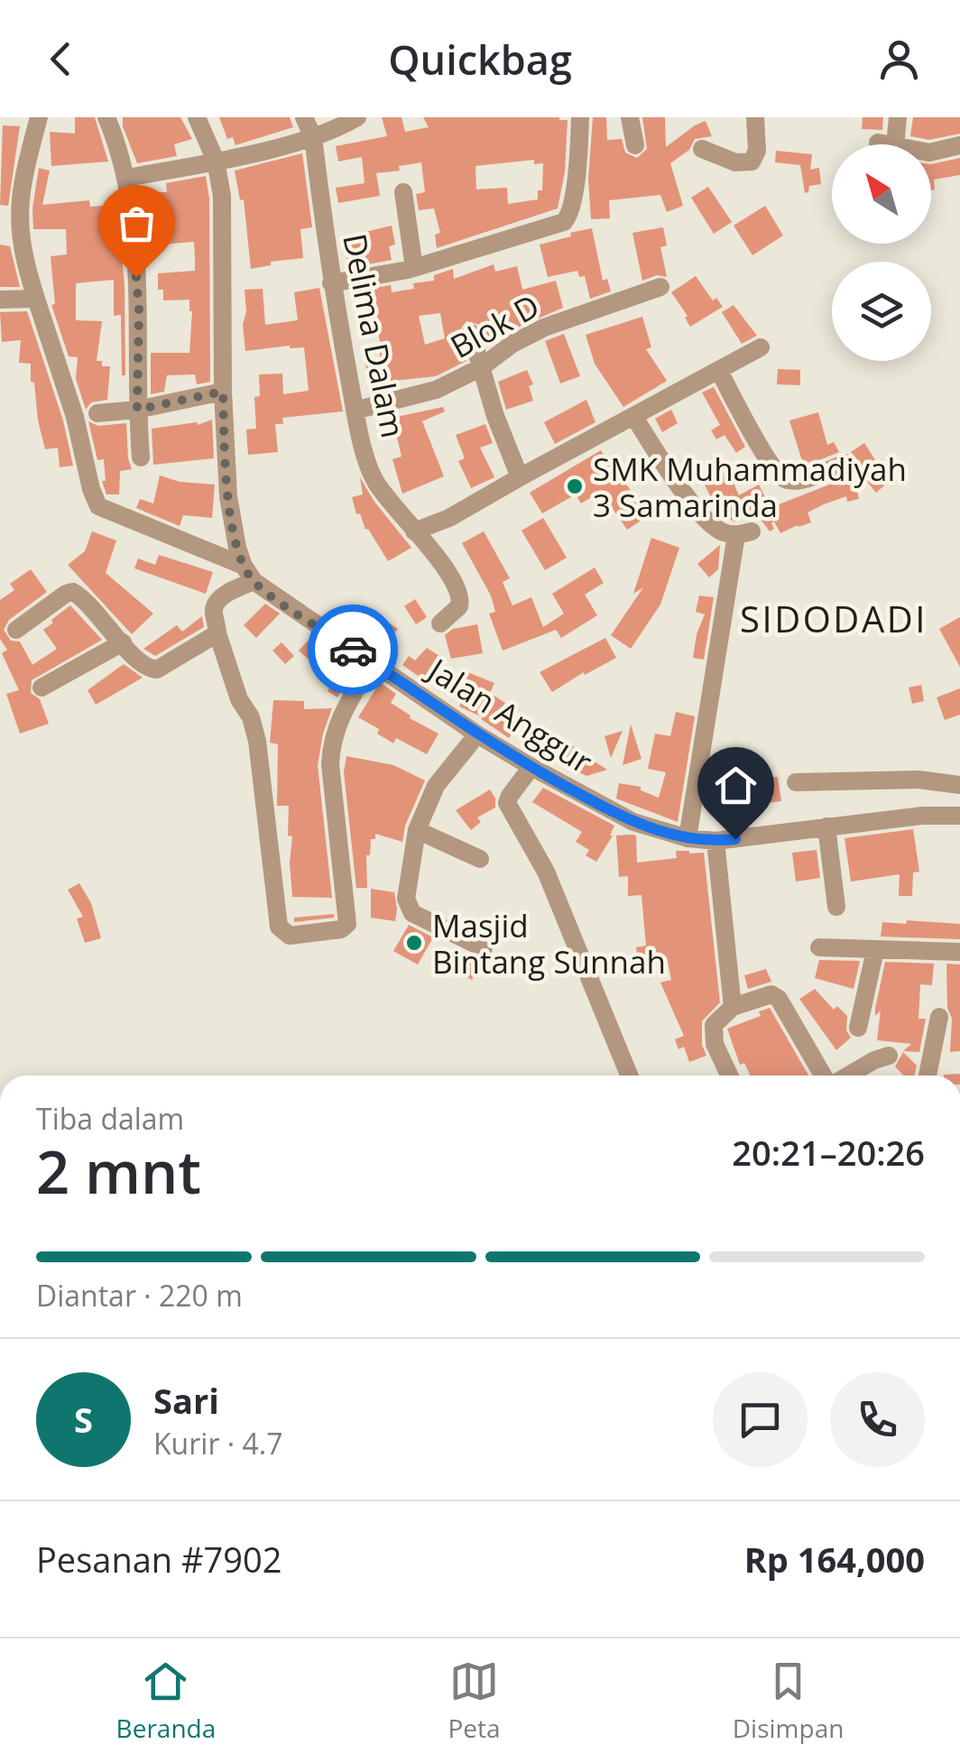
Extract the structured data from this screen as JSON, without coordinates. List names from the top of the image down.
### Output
{
  "streets": {
    "street": ["Blok D", "Delima Dalam", "Jalan Anggur"]
  },
  "crossings": [
    ["Blok D", "Delima Dalam"]
  ],
  "districts": ["SIDODADI"],
  "places": ["SMK Muhammadiyah 3 Samarinda", "Masjid Bintang Sunnah"],
  "north": "top left",
  "page": {
    "header": "Quickbag",
    "heading": ["2 mnt", "Tiba dalam", "20:21–20:26"],
    "panel": [
      "Sari",
      "Kurir · 4.7",
      "Pesanan #7902",
      "Rp 164,000"
    ],
    "bar": "Diantar · 220 m",
    "round": "S",
    "tabs": ["Beranda", "Peta", "Disimpan"]
  }
}
